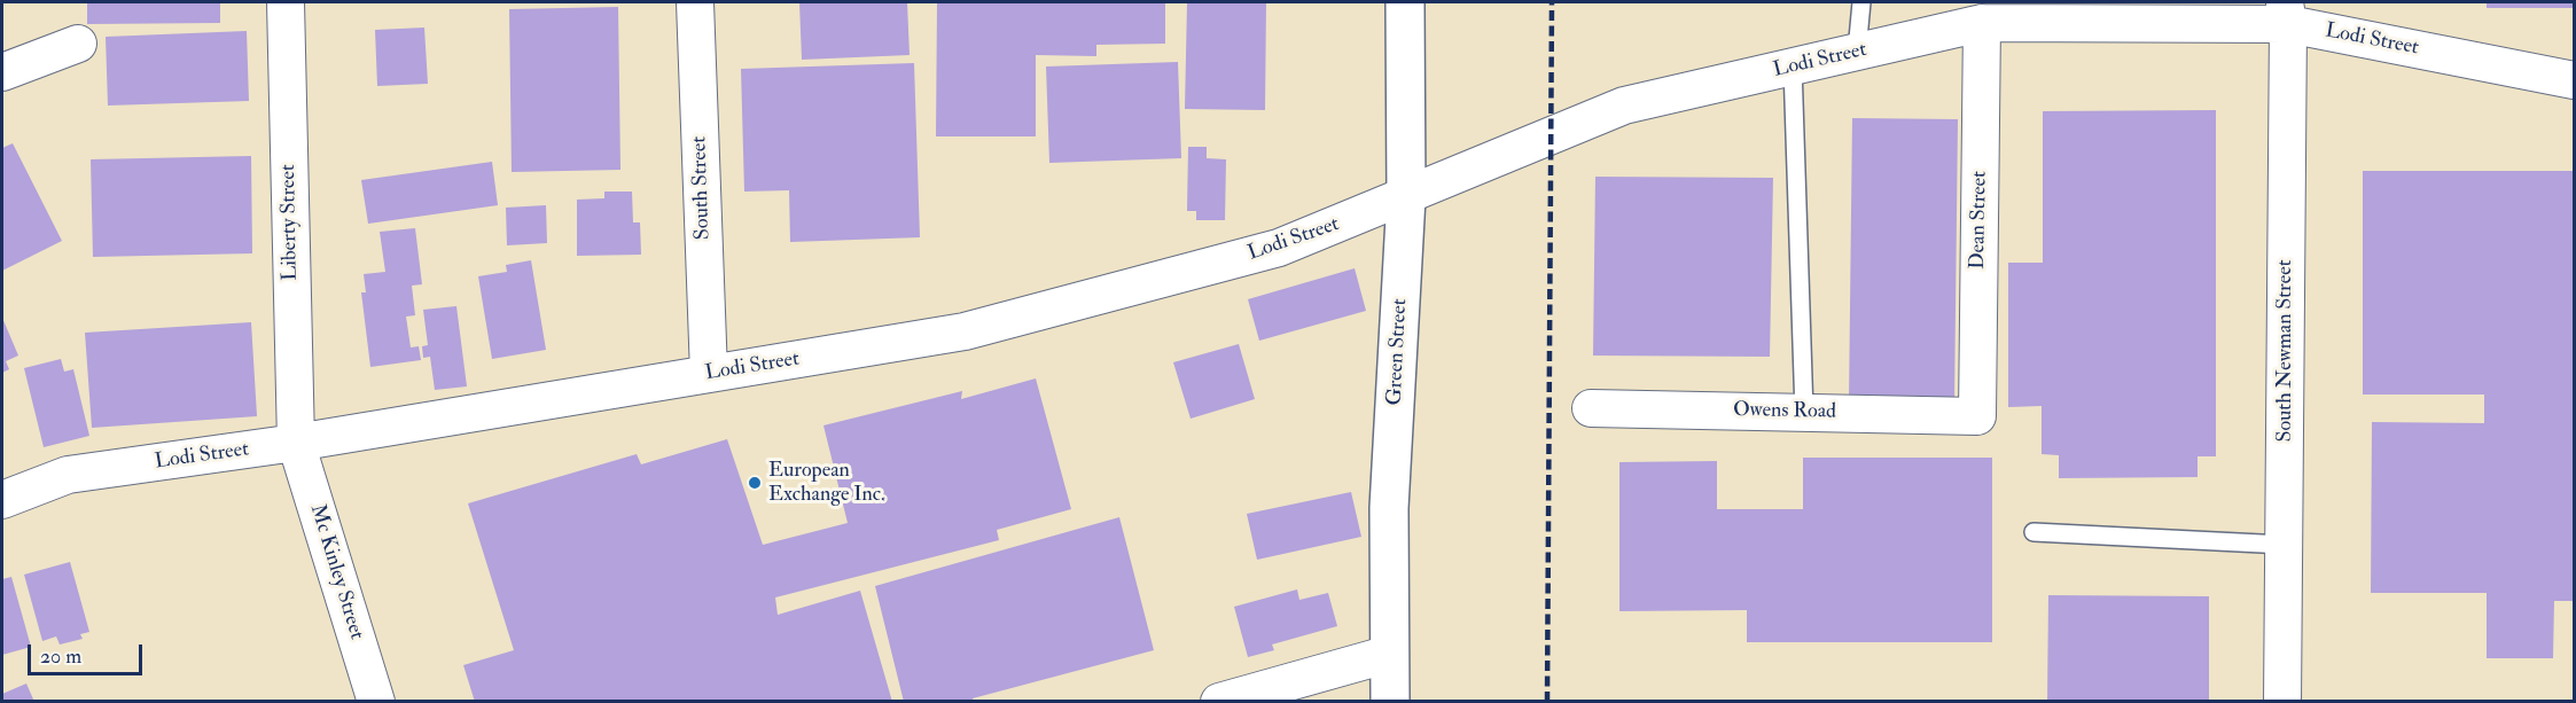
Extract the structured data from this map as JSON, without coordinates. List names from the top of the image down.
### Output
{
  "streets": {
    "street": [
      "Lodi Street",
      "South Street",
      "Dean Street",
      "Liberty Street",
      "South Newman Street",
      "Green Street",
      "Owens Road",
      "Mc Kinley Street"
    ]
  },
  "crossings": [
    ["Lodi Street", "South Street"],
    ["Lodi Street", "Dean Street"],
    ["Lodi Street", "Liberty Street"],
    ["Lodi Street", "South Newman Street"],
    ["Lodi Street", "Green Street"],
    ["Lodi Street", "Mc Kinley Street"],
    ["Dean Street", "Owens Road"],
    ["Liberty Street", "Mc Kinley Street"]
  ],
  "places": ["European Exchange Inc."],
  "scale_bar": "20 m"
}
